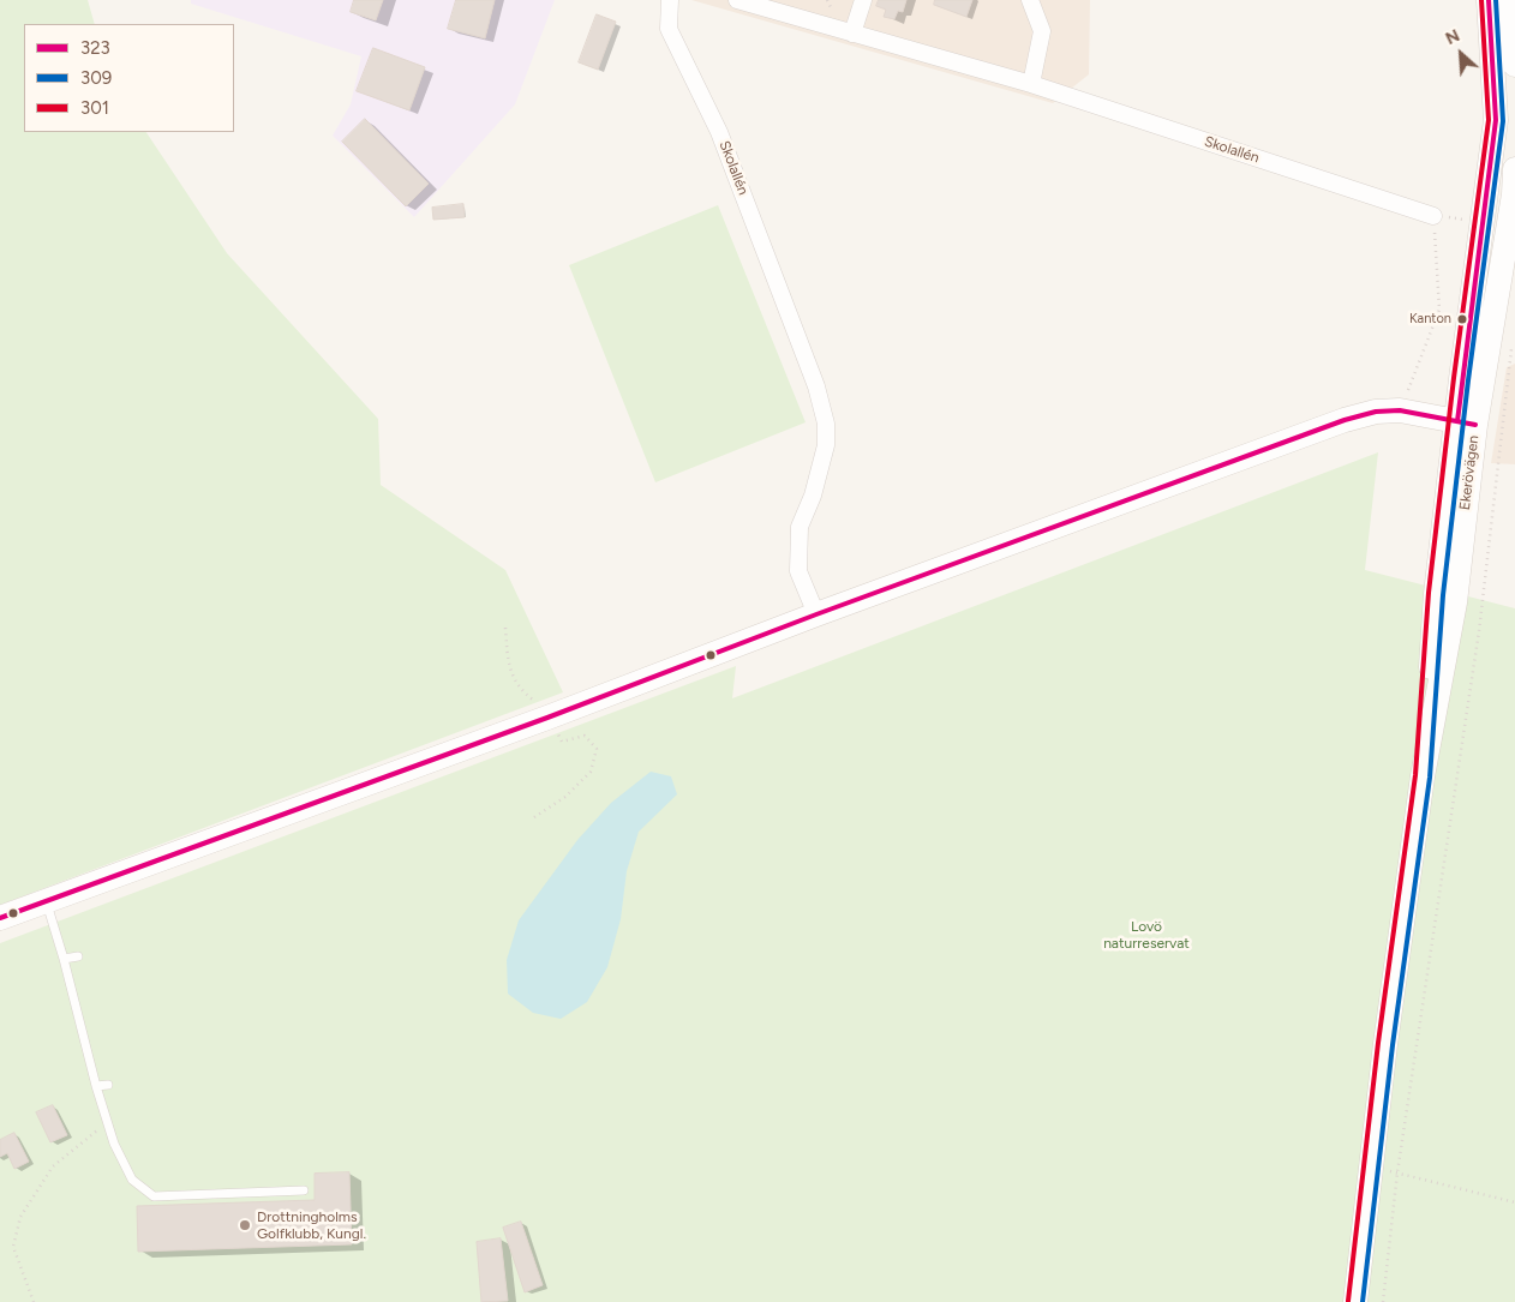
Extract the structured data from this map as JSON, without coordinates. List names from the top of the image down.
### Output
{
  "streets": {
    "main road": ["Ekerövägen"],
    "street": ["Skolallén"]
  },
  "parks": ["Lovö naturreservat"],
  "places": ["Kanton", "Drottningholms Golfklubb, Kungl."],
  "lines": ["transit line 323", "transit line 309", "transit line 301"],
  "legend": ["323", "309", "301"],
  "north": "top left"
}
